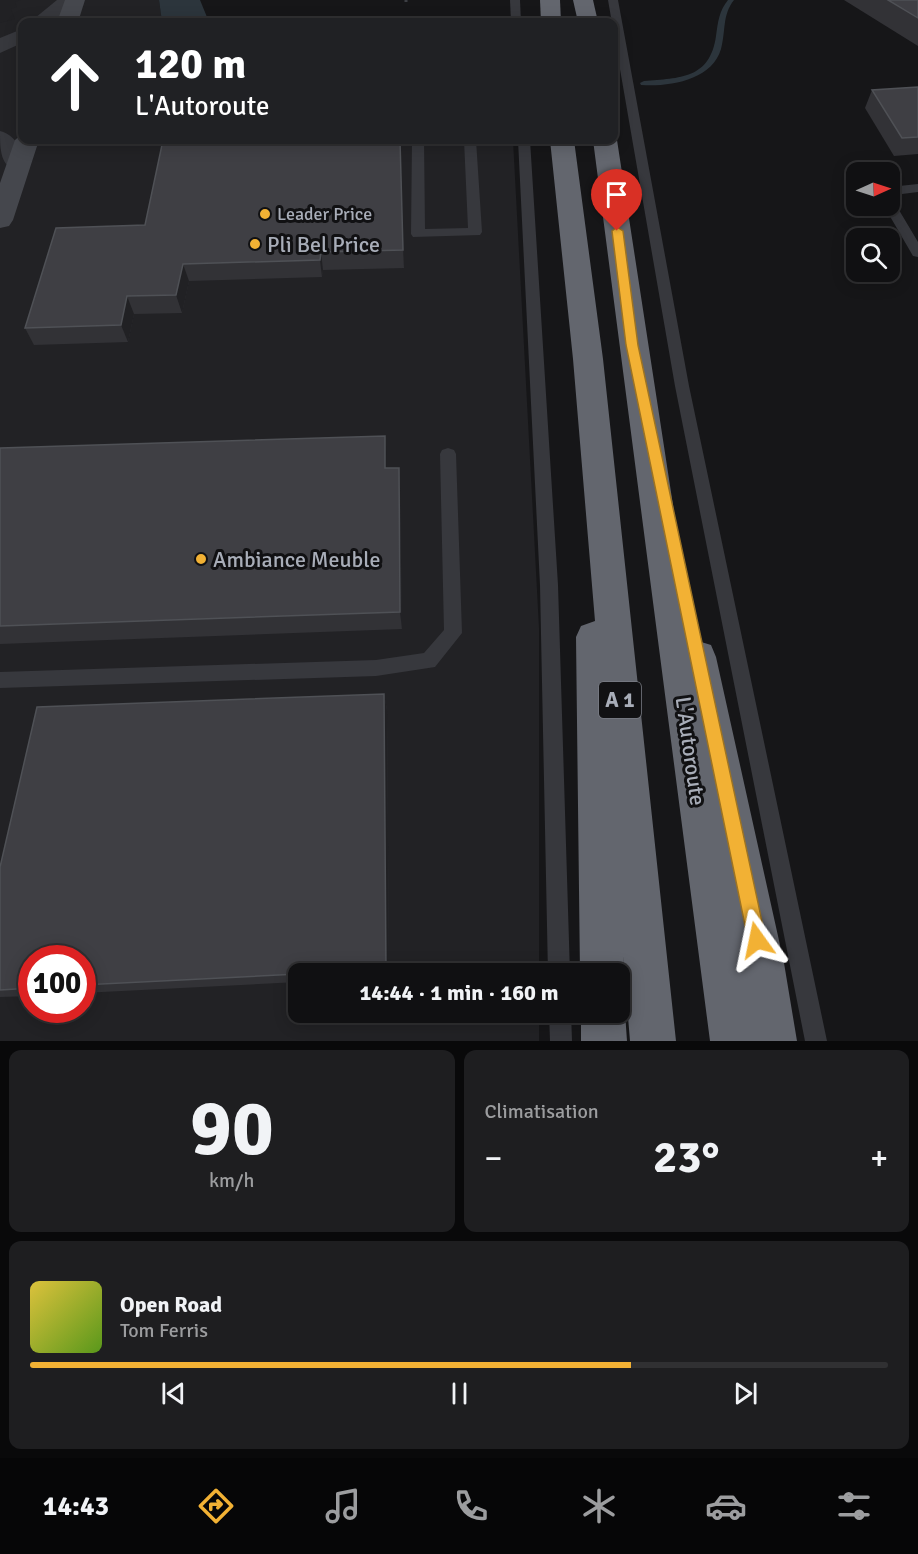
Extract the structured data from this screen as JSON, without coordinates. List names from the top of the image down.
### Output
{
  "streets": {
    "highway": ["A 1", "L'Autoroute"]
  },
  "places": ["Leader Price", "Pli Bel Price", "Ambiance Meuble"],
  "north": "right",
  "page": {
    "turn": ["120 m", "L'Autoroute"],
    "limit": "100",
    "trip": "14:44 · 1 min · 160 m",
    "tile": [
      ["90", "km/h"],
      "Climatisation"
    ],
    "heat": ["−", "23°", "+"],
    "song": ["Open Road", "Tom Ferris"],
    "tabs": "14:43"
  }
}
